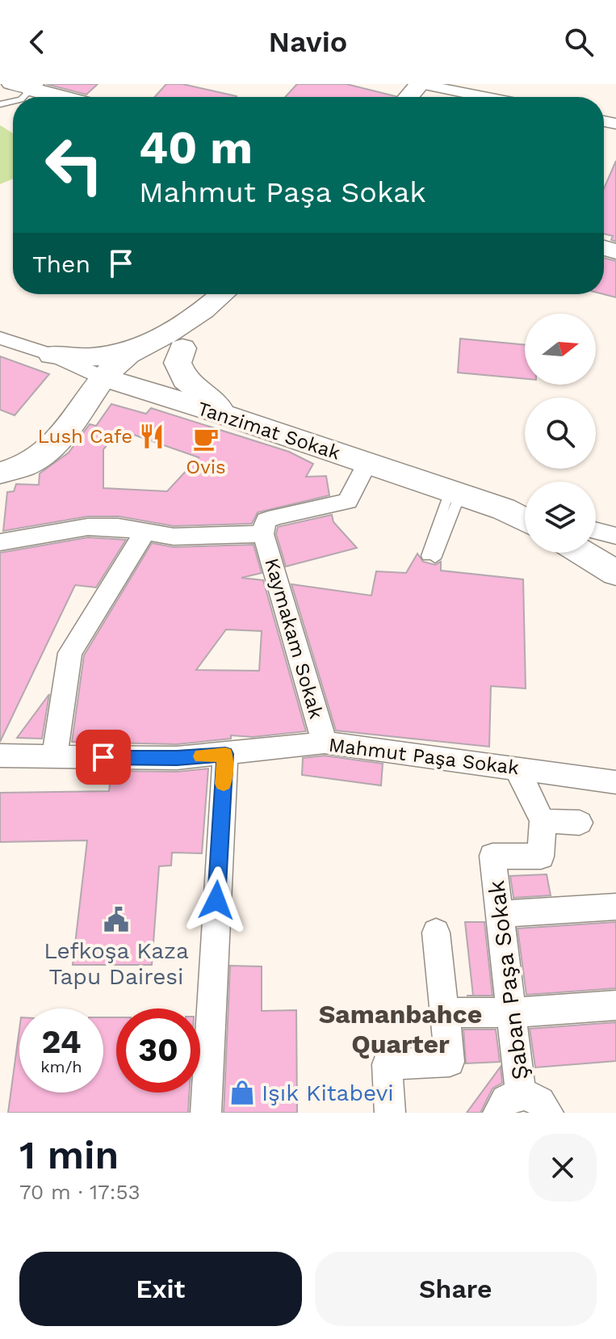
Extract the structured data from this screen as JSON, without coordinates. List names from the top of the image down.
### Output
{
  "streets": {
    "street": [
      "Tanzimat Sokak",
      "Kaymakam Sokak",
      "Mahmut Paşa Sokak",
      "Şaban Paşa Sokak"
    ]
  },
  "crossings": [
    ["Kaymakam Sokak", "Mahmut Paşa Sokak"],
    ["Mahmut Paşa Sokak", "Şaban Paşa Sokak"]
  ],
  "districts": ["Samanbahce Quarter"],
  "places": {
    "restaurant": ["Lush Cafe"],
    "cafe": ["Ovis"],
    "public building": ["Lefkoşa Kaza Tapu Dairesi"],
    "shop": ["Işık Kitabevi"]
  },
  "north": "right",
  "page": {
    "header": "Navio",
    "turn": ["40 m", "Mahmut Paşa Sokak"],
    "then": "Then",
    "speed": "24 km/h",
    "limit": "30",
    "heading": ["1 min", "70 m · 17:53"],
    "buttons": ["Exit", "Share"]
  }
}
